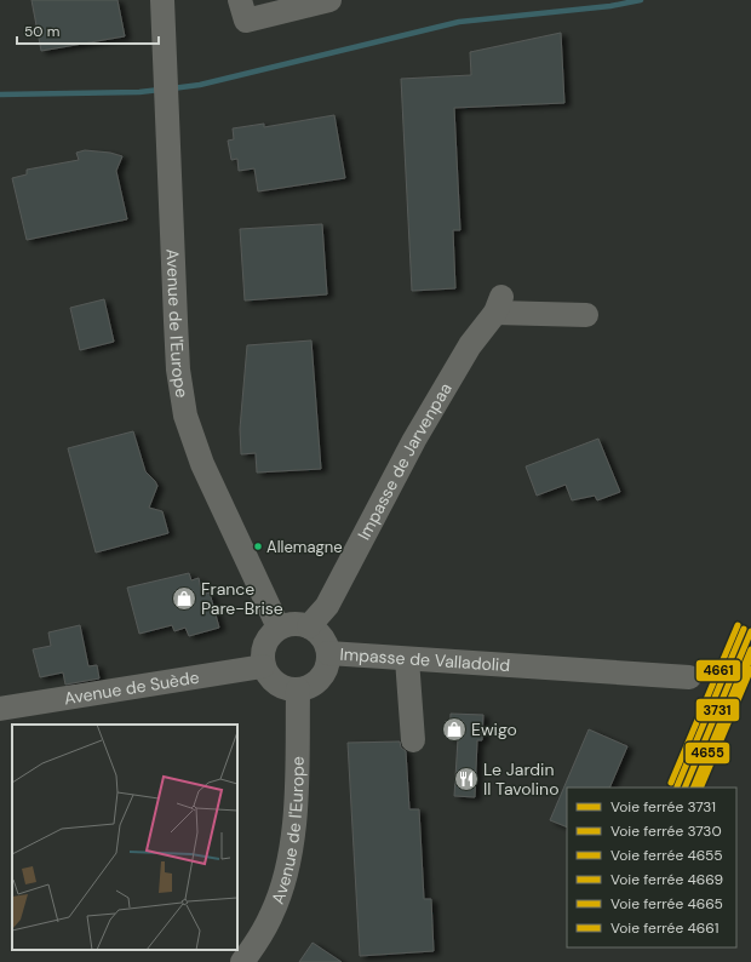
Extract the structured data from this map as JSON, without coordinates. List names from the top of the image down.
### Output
{
  "streets": {
    "street": [
      "Avenue de l'Europe",
      "Impasse de Jarvenpaa",
      "Impasse de Valladolid",
      "Avenue de Suède"
    ]
  },
  "crossings": [
    ["Avenue de l'Europe", "Impasse de Jarvenpaa"],
    ["Avenue de l'Europe", "Impasse de Valladolid"],
    ["Avenue de l'Europe", "Avenue de Suède"],
    ["Impasse de Jarvenpaa", "Impasse de Valladolid"],
    ["Impasse de Jarvenpaa", "Avenue de Suède"],
    ["Impasse de Valladolid", "Avenue de Suède"]
  ],
  "places": {
    "other": ["Allemagne"],
    "shop": ["France Pare-Brise", "Ewigo"],
    "restaurant": ["Le Jardin Il Tavolino"]
  },
  "lines": [
    "rail line 4661",
    "rail line 4669",
    "rail line 3731",
    "rail line 4655",
    "rail line 3730",
    "rail line 4665"
  ],
  "legend": [
    "Voie ferrée 3731",
    "Voie ferrée 3730",
    "Voie ferrée 4655",
    "Voie ferrée 4669",
    "Voie ferrée 4665",
    "Voie ferrée 4661"
  ],
  "scale_bar": "50 m"
}
